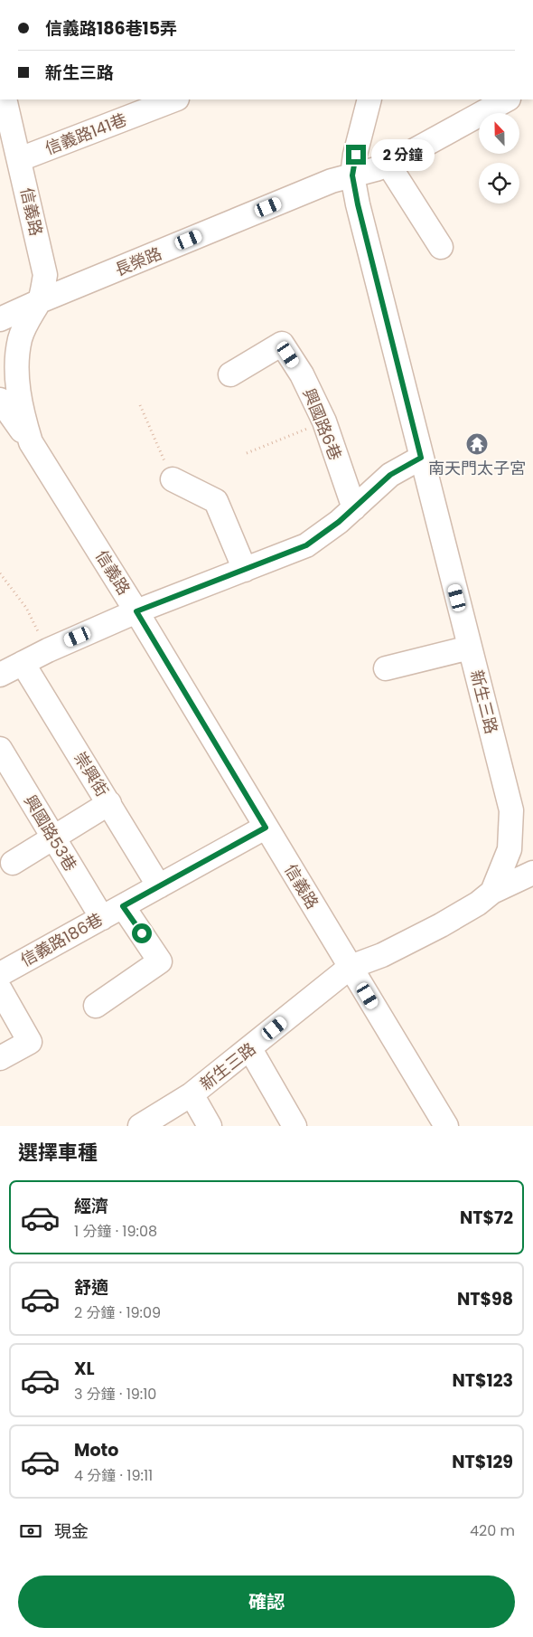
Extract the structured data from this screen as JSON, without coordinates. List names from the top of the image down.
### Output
{
  "streets": {
    "street": [
      "信義路141巷",
      "信義路",
      "長榮路",
      "興國路6巷",
      "新生三路",
      "崇興街",
      "興國路53巷",
      "信義路186巷"
    ]
  },
  "crossings": [
    ["信義路141巷", "信義路"],
    ["信義路", "長榮路"],
    ["信義路", "新生三路"],
    ["信義路", "信義路186巷"],
    ["長榮路", "新生三路"],
    ["崇興街", "信義路186巷"],
    ["興國路53巷", "信義路186巷"]
  ],
  "places": {
    "temple": ["南天門太子宮"]
  },
  "north": "top",
  "page": {
    "banner": ["信義路186巷15弄", "新生三路"],
    "bubble": "2 分鐘",
    "heading": "選擇車種",
    "list": [
      {
        "name": "經濟",
        "note": "1 分鐘 · 19:08",
        "value": "NT$72"
      },
      {
        "name": "舒適",
        "note": "2 分鐘 · 19:09",
        "value": "NT$98"
      },
      {
        "name": "XL",
        "note": "3 分鐘 · 19:10",
        "value": "NT$123"
      },
      {
        "name": "Moto",
        "note": "4 分鐘 · 19:11",
        "value": "NT$129"
      }
    ],
    "pay": ["現金", "420 m"],
    "buttons": "確認"
  }
}
